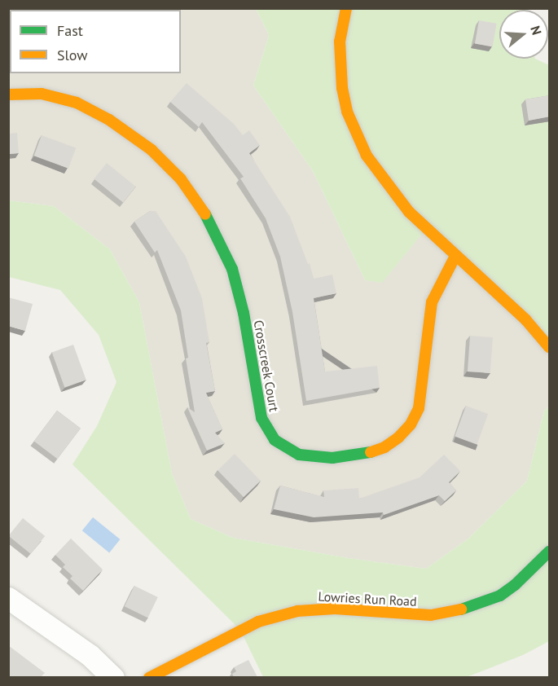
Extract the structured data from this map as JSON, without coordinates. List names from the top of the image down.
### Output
{
  "streets": {
    "street": ["Crosscreek Court", "Lowries Run Road"]
  },
  "legend": ["Fast", "Slow"],
  "north": "right"
}
